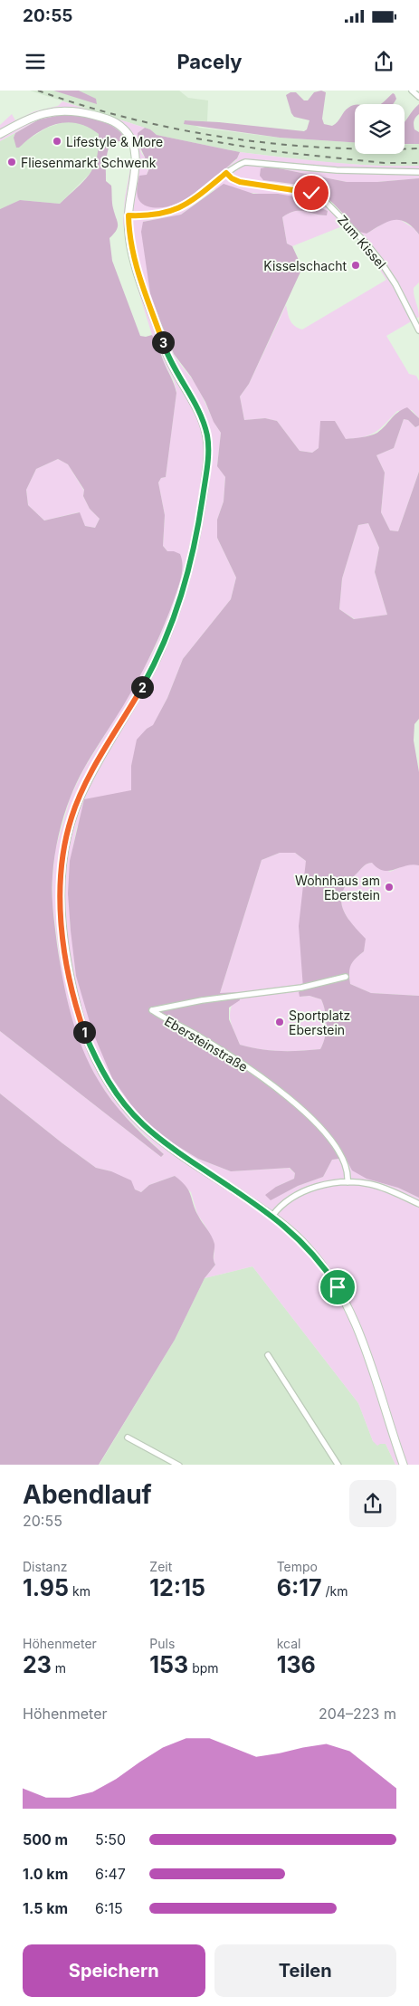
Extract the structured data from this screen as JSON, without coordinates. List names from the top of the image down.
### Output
{
  "streets": {
    "street": ["Zum Kissel", "Ebersteinstraße"]
  },
  "places": [
    "Lifestyle & More",
    "Fliesenmarkt Schwenk",
    "Kisselschacht",
    "Wohnhaus am Eberstein",
    "Sportplatz Eberstein"
  ],
  "page": {
    "status": "20:55",
    "header": "Pacely",
    "pins": ["3", "2", "1"],
    "heading": ["Abendlauf", "20:55"],
    "stats": [
      ["Distanz", "1.95 km"],
      ["Zeit", "12:15"],
      ["Tempo", "6:17 /km"],
      ["Höhenmeter", "23 m"],
      ["Puls", "153 bpm"],
      ["kcal", "136"]
    ],
    "chart": ["Höhenmeter", "204–223 m"],
    "list": [
      {
        "name": "500 m",
        "note": "5:50"
      },
      {
        "name": "1.0 km",
        "note": "6:47"
      },
      {
        "name": "1.5 km",
        "note": "6:15"
      }
    ],
    "buttons": ["Speichern", "Teilen"]
  }
}
